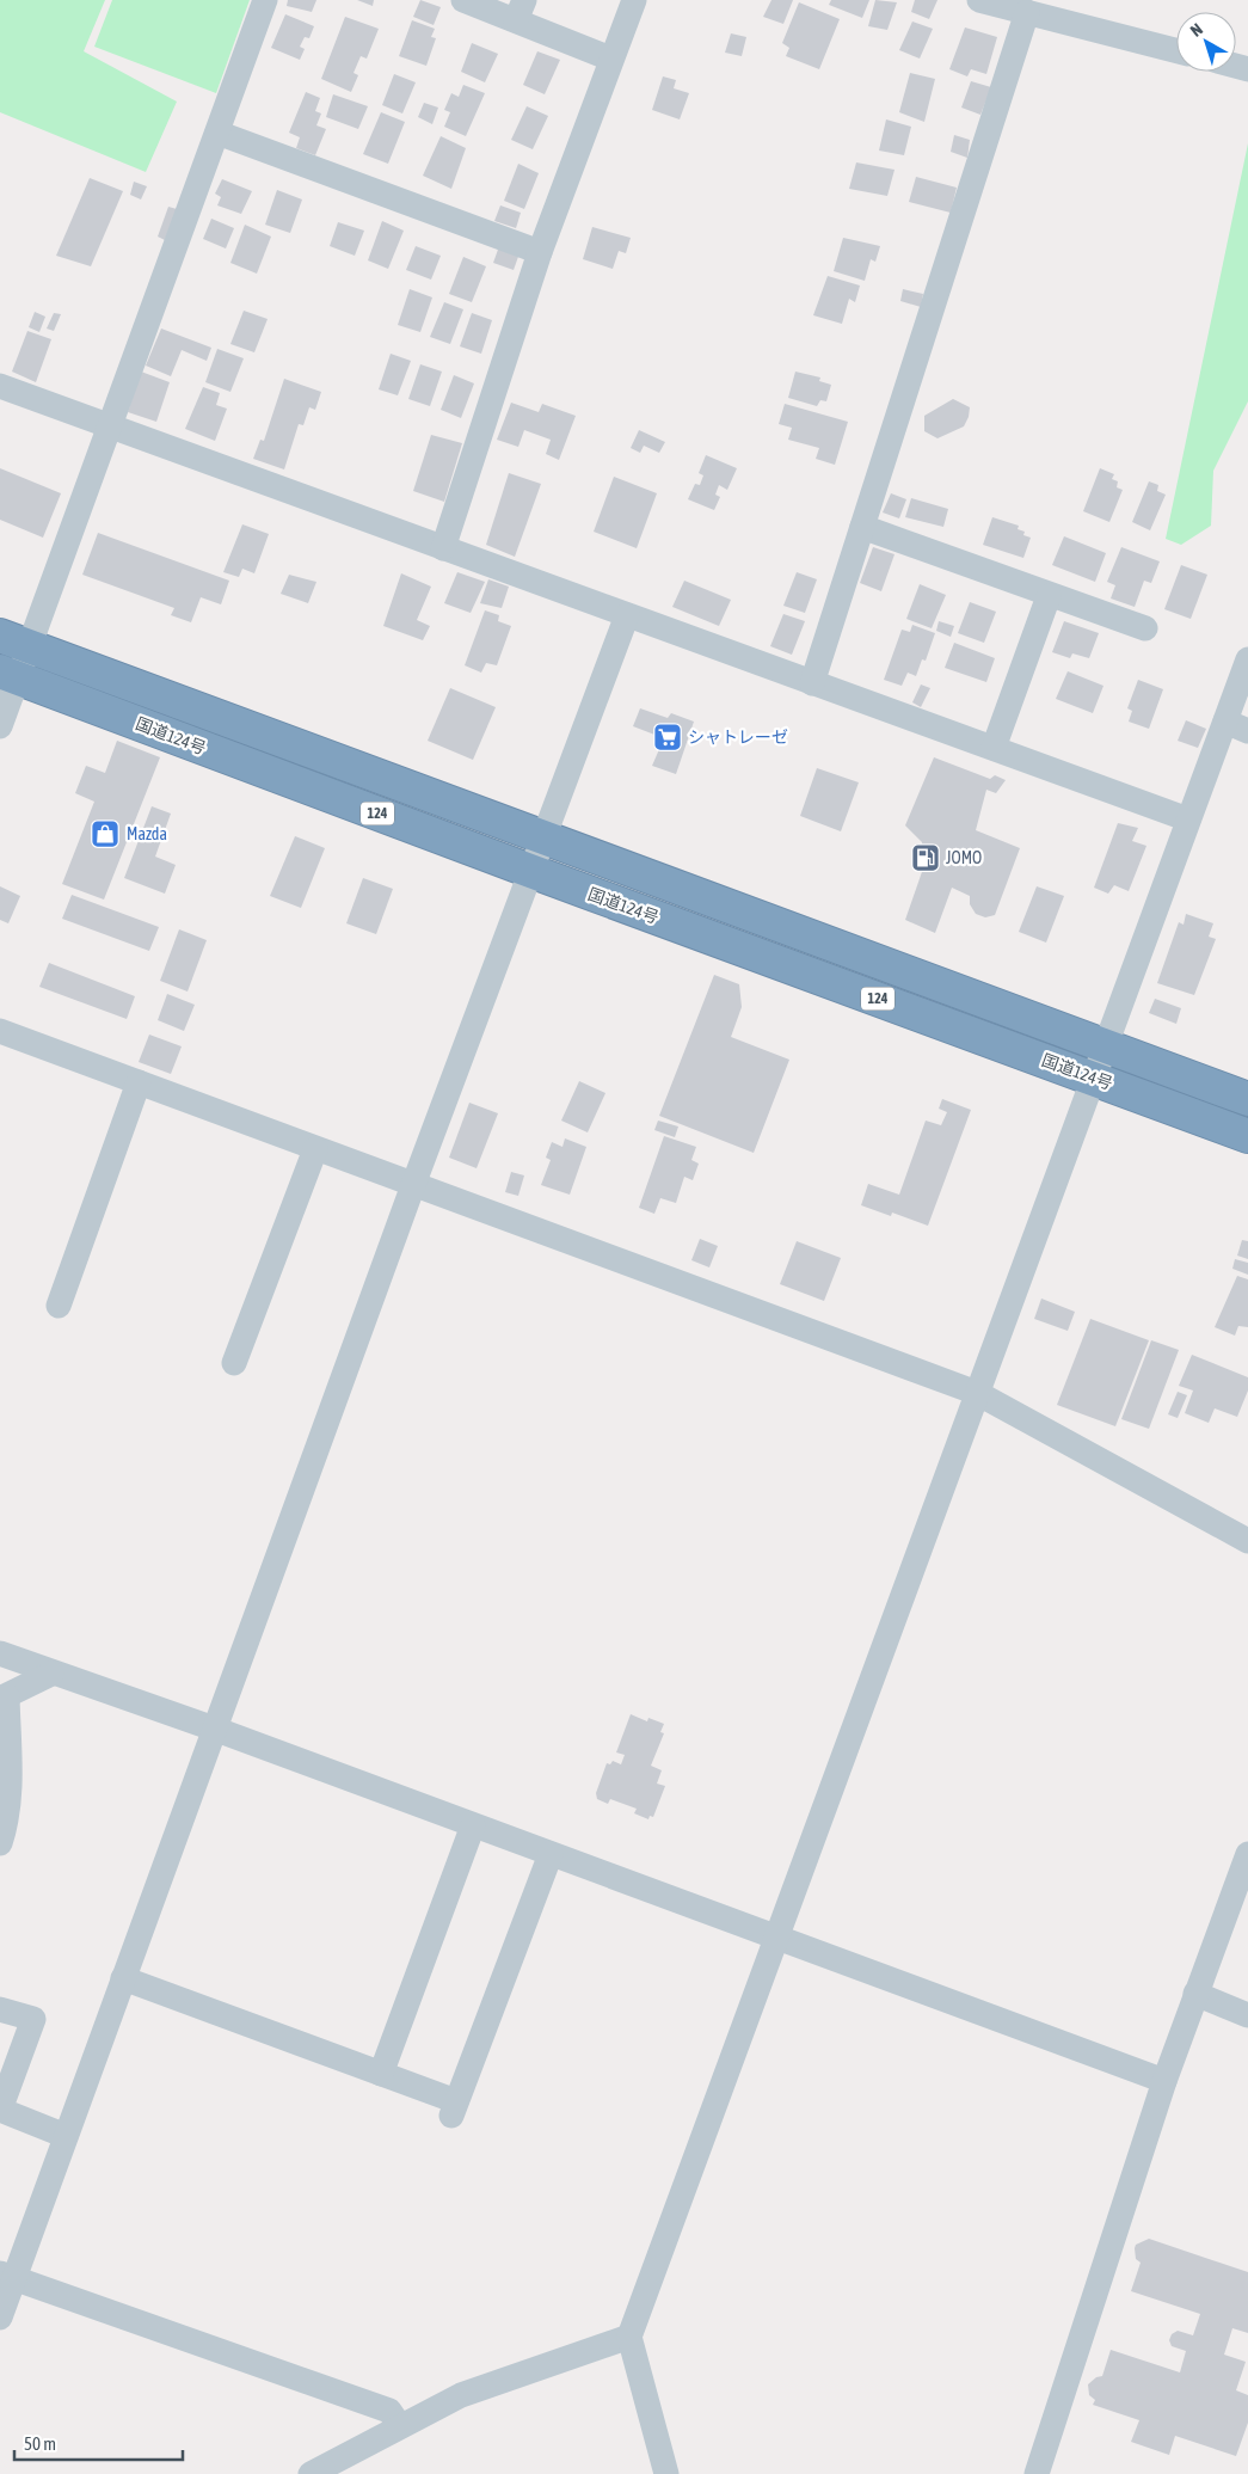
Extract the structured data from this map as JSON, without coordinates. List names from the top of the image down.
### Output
{
  "streets": {
    "highway": ["国道124号", "124"]
  },
  "places": {
    "supermarket": ["シャトレーゼ"],
    "shop": ["Mazda"],
    "fuel station": ["JOMO"]
  },
  "scale_bar": "50 m",
  "north": "top left"
}
